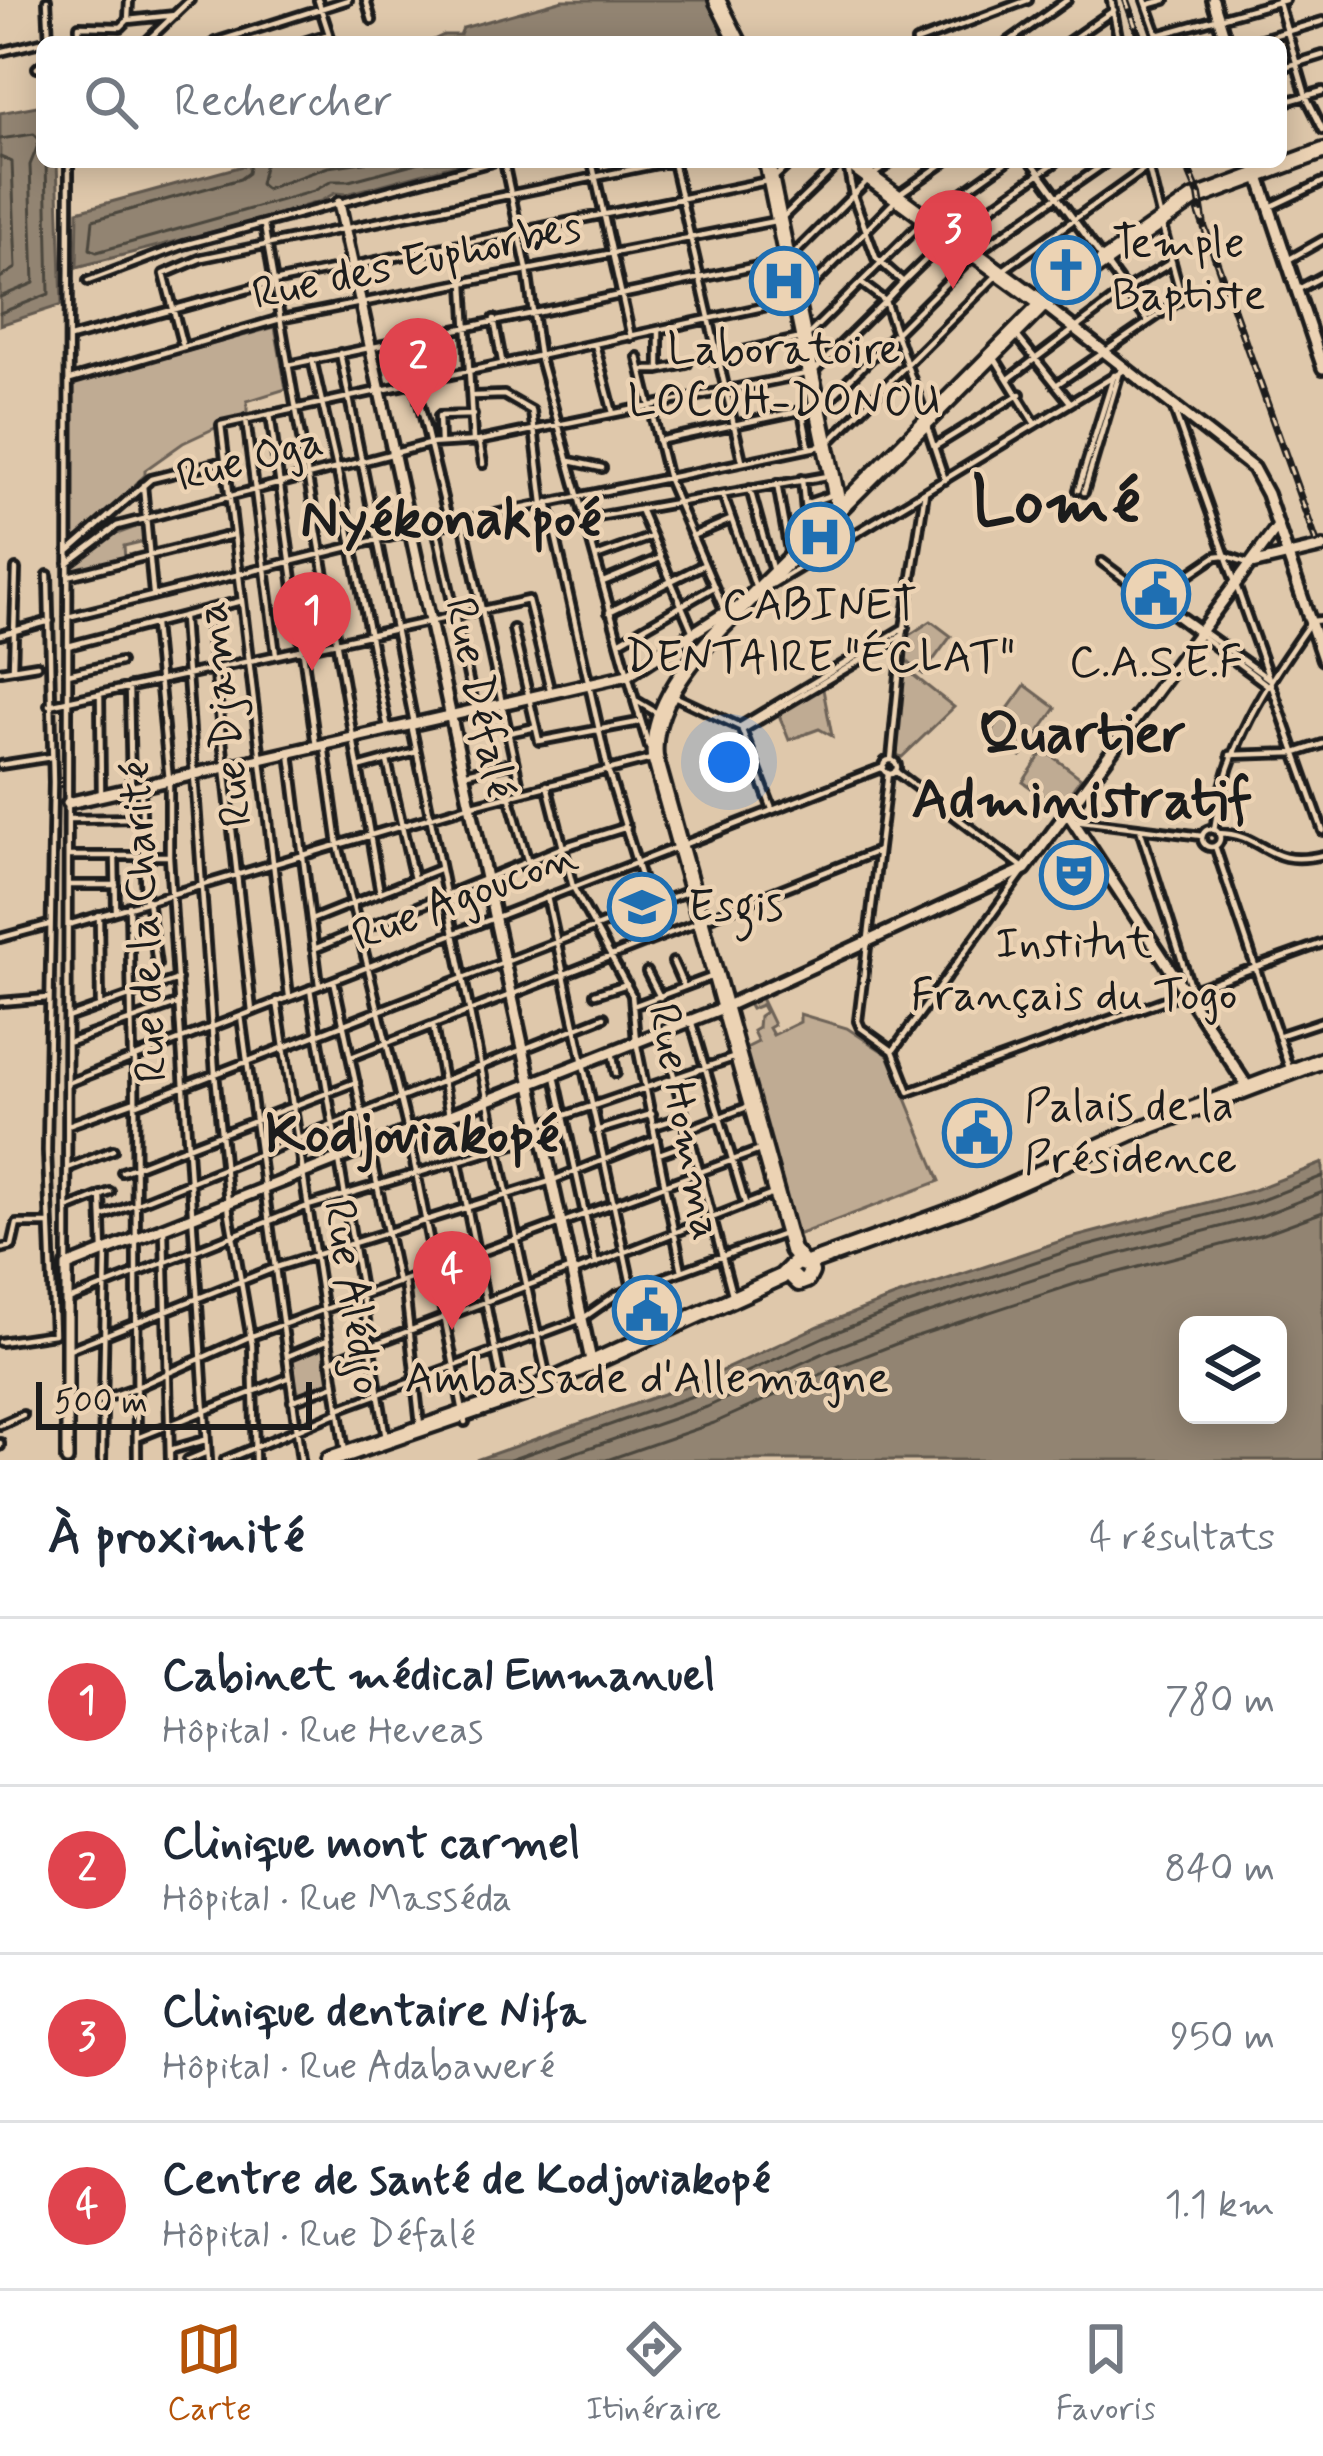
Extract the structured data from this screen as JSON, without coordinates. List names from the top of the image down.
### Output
{
  "streets": {
    "street": [
      "Rue des Euphorbes",
      "Rue Oga",
      "Rue Défalé",
      "Rue Djama",
      "Rue Agoucon",
      "Rue de la Charité",
      "Rue Homma",
      "Rue Alédjo"
    ]
  },
  "crossings": [
    ["Rue des Euphorbes", "Rue Défalé"],
    ["Rue Oga", "Rue Défalé"],
    ["Rue Oga", "Rue Djama"],
    ["Rue Défalé", "Rue Agoucon"],
    ["Rue Djama", "Rue Agoucon"],
    ["Rue Agoucon", "Rue de la Charité"],
    ["Rue Agoucon", "Rue Homma"],
    ["Rue Agoucon", "Rue Alédjo"]
  ],
  "districts": [
    "Lomé",
    "Nyékonakpoé",
    "Quartier Administratif",
    "Kodjoviakopé"
  ],
  "places": {
    "church": ["Temple Baptiste"],
    "hospital": ["Laboratoire LOCOH-DONOU", "CABINET DENTAIRE \"ÉCLAT\""],
    "public building": ["C.A.S.E.F", "Palais de la Présidence", "Ambassade d'Allemagne"],
    "theatre": ["Institut Français du Togo"],
    "school or university": ["Esgis"]
  },
  "scale_bar": "500 m",
  "page": {
    "search": "Rechercher",
    "pins": [
      "3",
      "2",
      "1",
      "4"
    ],
    "scale": "500 m",
    "heading": ["À proximité", "4 résultats"],
    "list": [
      {
        "mark": "1",
        "name": "Cabinet médical Emmanuel",
        "note": "Hôpital · Rue Heveas",
        "value": "780 m"
      },
      {
        "mark": "2",
        "name": "Clinique mont carmel",
        "note": "Hôpital · Rue Masséda",
        "value": "840 m"
      },
      {
        "mark": "3",
        "name": "Clinique dentaire Nifa",
        "note": "Hôpital · Rue Adabaweré",
        "value": "950 m"
      },
      {
        "mark": "4",
        "name": "Centre de santé de Kodjoviakopé",
        "note": "Hôpital · Rue Défalé",
        "value": "1.1 km"
      }
    ],
    "nav": ["Carte", "Itinéraire", "Favoris"]
  }
}
